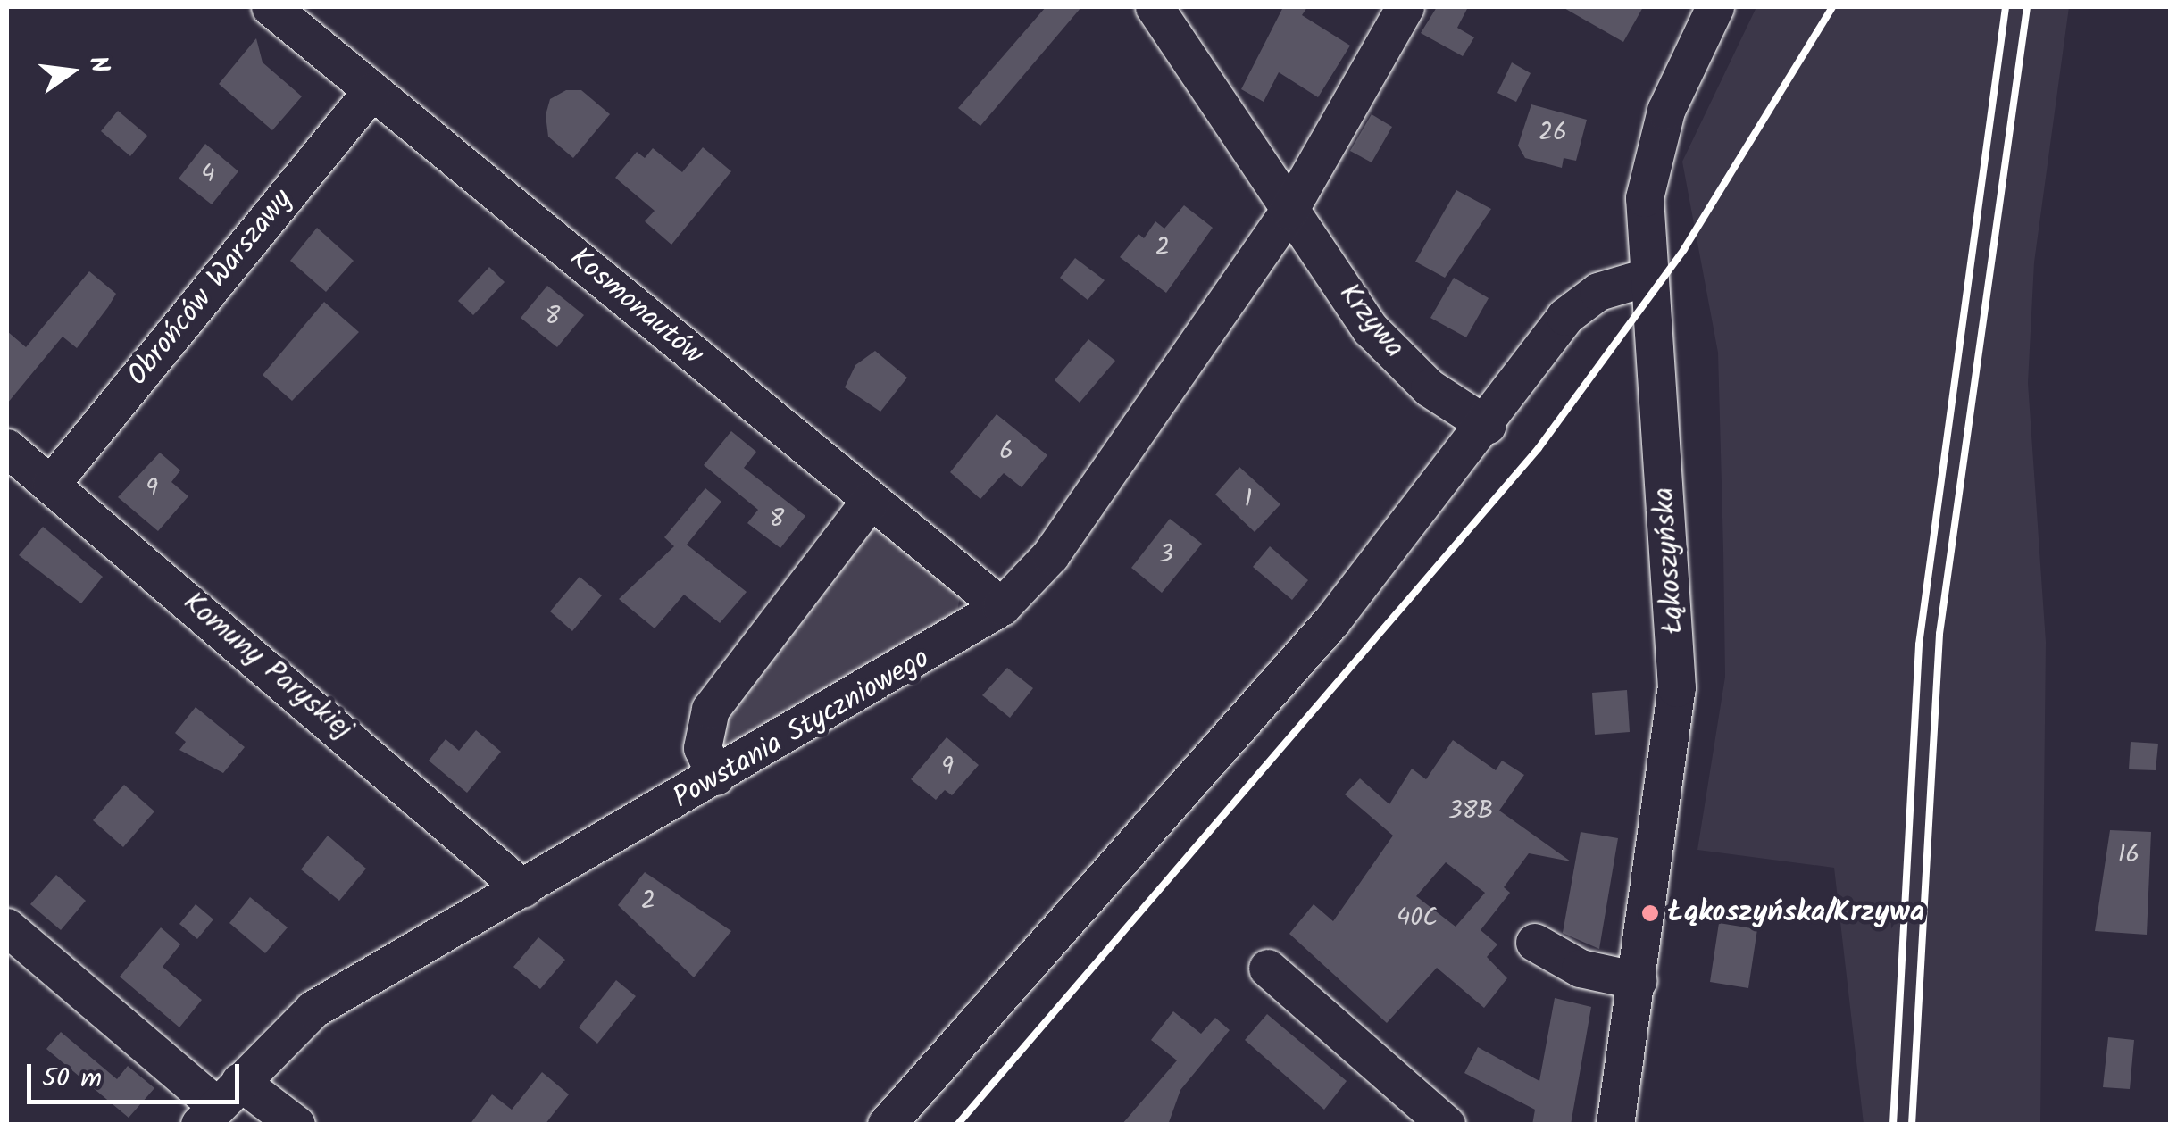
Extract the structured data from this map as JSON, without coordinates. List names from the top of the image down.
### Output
{
  "streets": {
    "street": [
      "Obrońców Warszawy",
      "Kosmonautów",
      "Krzywa",
      "Łąkoszyńska",
      "Komuny Paryskiej",
      "Powstania Styczniowego"
    ]
  },
  "crossings": [
    ["Obrońców Warszawy", "Kosmonautów"],
    ["Obrońców Warszawy", "Komuny Paryskiej"],
    ["Kosmonautów", "Powstania Styczniowego"],
    ["Krzywa", "Powstania Styczniowego"],
    ["Komuny Paryskiej", "Powstania Styczniowego"]
  ],
  "places": ["Łąkoszyńska/Krzywa"],
  "house_numbers": [
    "26",
    "4",
    "2",
    "8",
    "6",
    "9",
    "1",
    "8",
    "3",
    "9",
    "38B",
    "16",
    "2",
    "40C"
  ],
  "scale_bar": "50 m",
  "north": "right"
}
